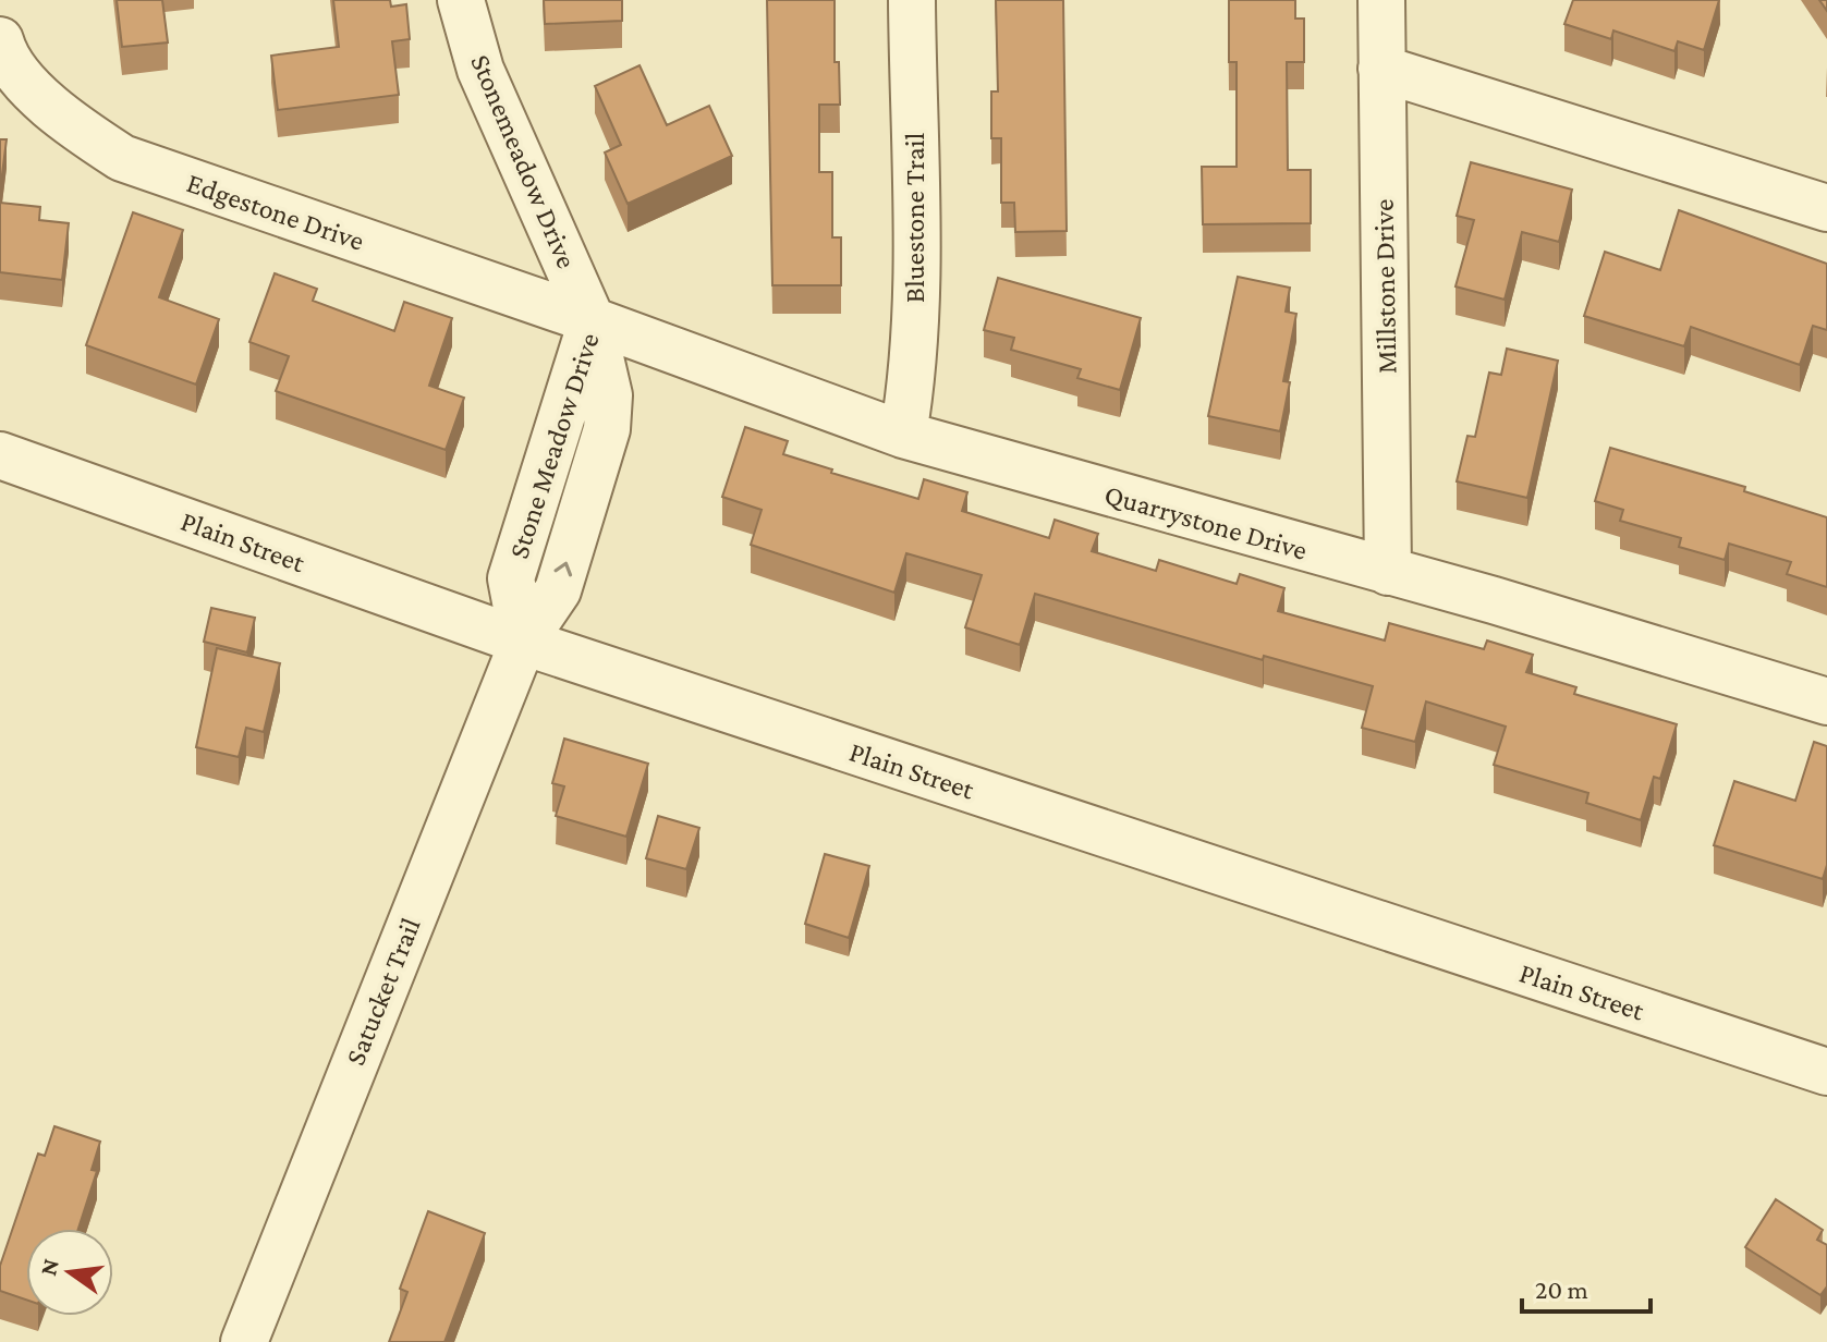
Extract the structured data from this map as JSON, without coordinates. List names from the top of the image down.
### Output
{
  "streets": {
    "street": [
      "Stonemeadow Drive",
      "Edgestone Drive",
      "Bluestone Trail",
      "Millstone Drive",
      "Stone Meadow Drive",
      "Quarrystone Drive",
      "Plain Street",
      "Satucket Trail"
    ]
  },
  "crossings": [
    ["Stonemeadow Drive", "Edgestone Drive"],
    ["Stonemeadow Drive", "Stone Meadow Drive"],
    ["Stonemeadow Drive", "Quarrystone Drive"],
    ["Edgestone Drive", "Stone Meadow Drive"],
    ["Edgestone Drive", "Quarrystone Drive"],
    ["Bluestone Trail", "Quarrystone Drive"],
    ["Millstone Drive", "Quarrystone Drive"],
    ["Stone Meadow Drive", "Quarrystone Drive"],
    ["Stone Meadow Drive", "Plain Street"],
    ["Stone Meadow Drive", "Satucket Trail"],
    ["Plain Street", "Satucket Trail"]
  ],
  "scale_bar": "20 m",
  "north": "left"
}
